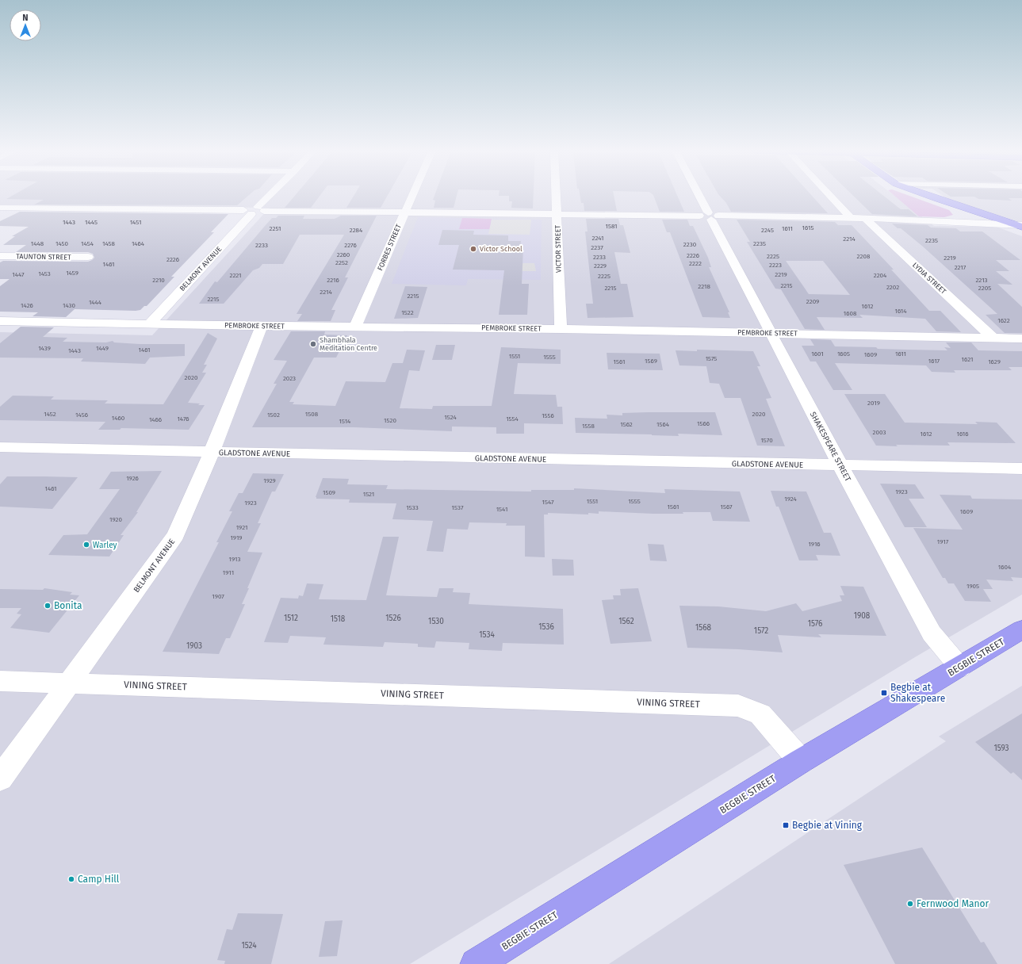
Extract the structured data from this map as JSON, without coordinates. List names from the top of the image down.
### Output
{
  "streets": {
    "main road": ["BEGBIE STREET"],
    "street": [
      "FORBES STREET",
      "VICTOR STREET",
      "TAUNTON STREET",
      "BELMONT AVENUE",
      "LYDIA STREET",
      "PEMBROKE STREET",
      "SHAKESPEARE STREET",
      "GLADSTONE AVENUE",
      "VINING STREET"
    ]
  },
  "crossings": [
    ["FORBES STREET", "PEMBROKE STREET"],
    ["VICTOR STREET", "PEMBROKE STREET"],
    ["BELMONT AVENUE", "PEMBROKE STREET"],
    ["BELMONT AVENUE", "GLADSTONE AVENUE"],
    ["BELMONT AVENUE", "VINING STREET"],
    ["LYDIA STREET", "PEMBROKE STREET"],
    ["PEMBROKE STREET", "SHAKESPEARE STREET"],
    ["SHAKESPEARE STREET", "GLADSTONE AVENUE"],
    ["SHAKESPEARE STREET", "BEGBIE STREET"],
    ["BEGBIE STREET", "VINING STREET"]
  ],
  "places": {
    "other": [
      "Victor School",
      "Shambhala Meditation Centre",
      "Warley",
      "Bonita",
      "Camp Hill",
      "Fernwood Manor"
    ],
    "transit": ["Begbie at Shakespeare", "Begbie at Vining"]
  },
  "house_numbers": [
    "1443",
    "1445",
    "1451",
    "1581",
    "1615",
    "2251",
    "1611",
    "2284",
    "2245",
    "2241",
    "2214",
    "2235",
    "1448",
    "1450",
    "1454",
    "1458",
    "1464",
    "2235",
    "2230",
    "2233",
    "2276",
    "2237",
    "2260",
    "2226",
    "2225",
    "2208",
    "2233",
    "2219",
    "2226",
    "2252",
    "2222",
    "1461",
    "2223",
    "2229",
    "2217",
    "1459",
    "1453",
    "1447",
    "2219",
    "2221",
    "2204",
    "2225",
    "2210",
    "2216",
    "2213",
    "2215",
    "2218",
    "2202",
    "2215",
    "2205",
    "2214",
    "2215",
    "2215",
    "2209",
    "1444",
    "1426",
    "1430",
    "1612",
    "1614",
    "1522",
    "1608",
    "1622",
    "1439",
    "1449",
    "1461",
    "1443",
    "1601",
    "1605",
    "1611",
    "1609",
    "1551",
    "1555",
    "1575",
    "1621",
    "1569",
    "1617",
    "1561",
    "1629",
    "2020",
    "2023",
    "2019",
    "1452",
    "1508",
    "2020",
    "1456",
    "1502",
    "1556",
    "1524",
    "1460",
    "1476",
    "1554",
    "1466",
    "1520",
    "1514",
    "1566",
    "1562",
    "1564",
    "1558",
    "2003",
    "1612",
    "1616",
    "1570",
    "1926",
    "1929",
    "1461",
    "1923",
    "1509",
    "1521",
    "1924",
    "1551",
    "1555",
    "1547",
    "1923",
    "1561",
    "1567",
    "1533",
    "1537",
    "1541",
    "1609",
    "1920",
    "1921",
    "1919",
    "1917",
    "1916",
    "1913",
    "1604",
    "1911",
    "1905",
    "1907",
    "1908",
    "1512",
    "1526",
    "1518",
    "1530",
    "1562",
    "1576",
    "1536",
    "1568",
    "1572",
    "1534",
    "1903",
    "1593",
    "1524"
  ],
  "north": "top"
}
